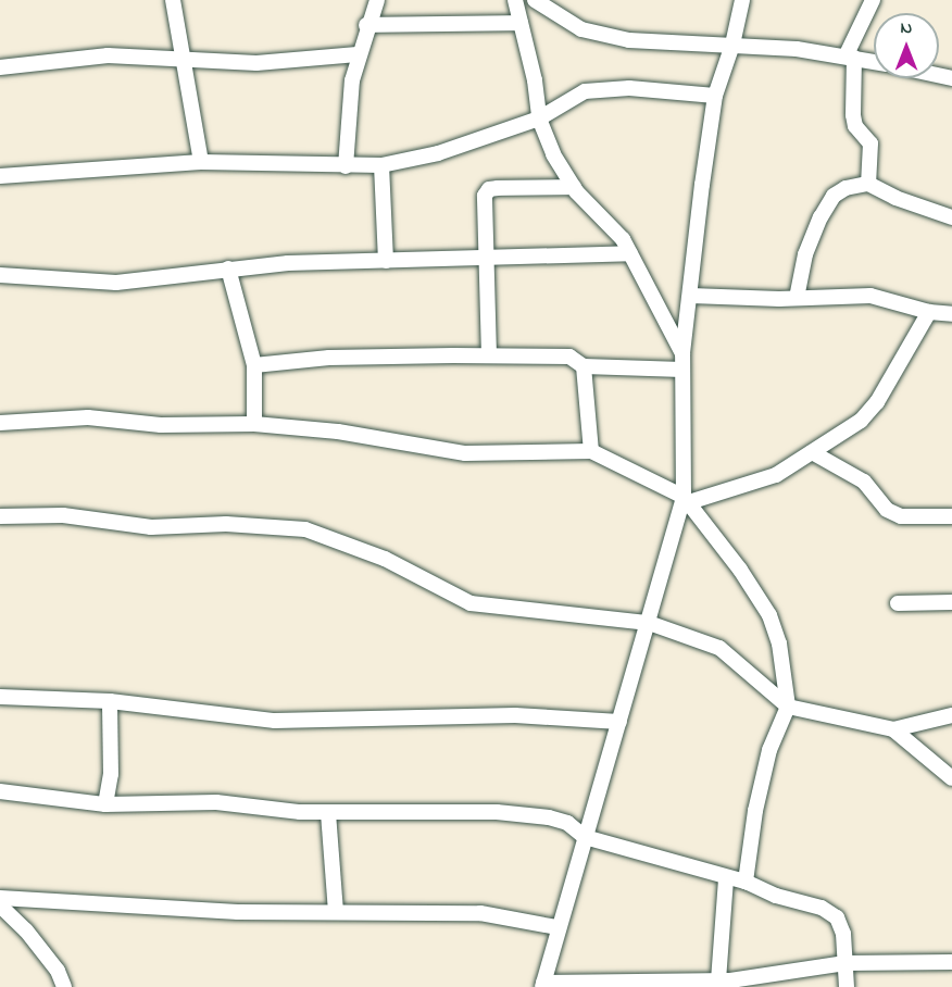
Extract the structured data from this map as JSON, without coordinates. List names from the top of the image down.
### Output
{
  "north": "top"
}
